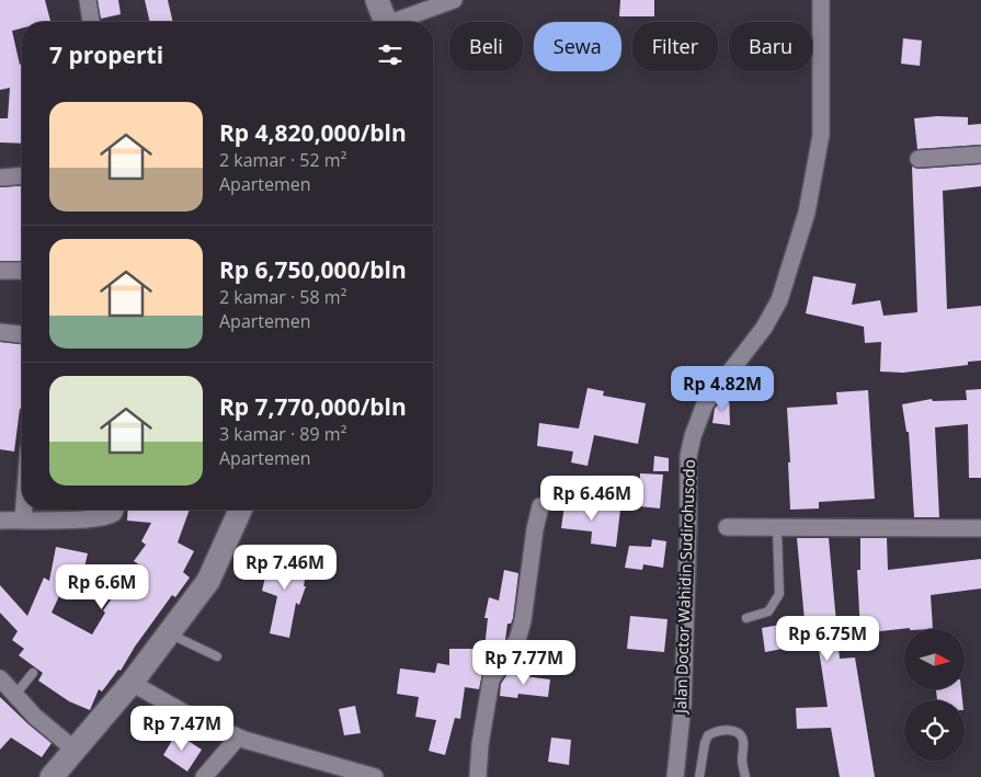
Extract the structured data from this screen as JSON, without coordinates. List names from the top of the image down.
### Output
{
  "streets": {
    "street": ["Jalan Doctor Wahidin Sudirohusodo"]
  },
  "north": "right",
  "page": {
    "chip": [
      "Beli",
      "Sewa",
      "Filter",
      "Baru"
    ],
    "heading": "7 properti",
    "list": [
      {
        "name": "Rp 4,820,000/bln",
        "note": "2 kamar · 52 m² · Apartemen"
      },
      {
        "name": "Rp 6,750,000/bln",
        "note": "2 kamar · 58 m² · Apartemen"
      },
      {
        "name": "Rp 7,770,000/bln",
        "note": "3 kamar · 89 m² · Apartemen"
      }
    ],
    "price": [
      "Rp 4.82M",
      "Rp 6.46M",
      "Rp 7.46M",
      "Rp 6.6M",
      "Rp 6.75M",
      "Rp 7.77M",
      "Rp 7.47M"
    ]
  }
}
